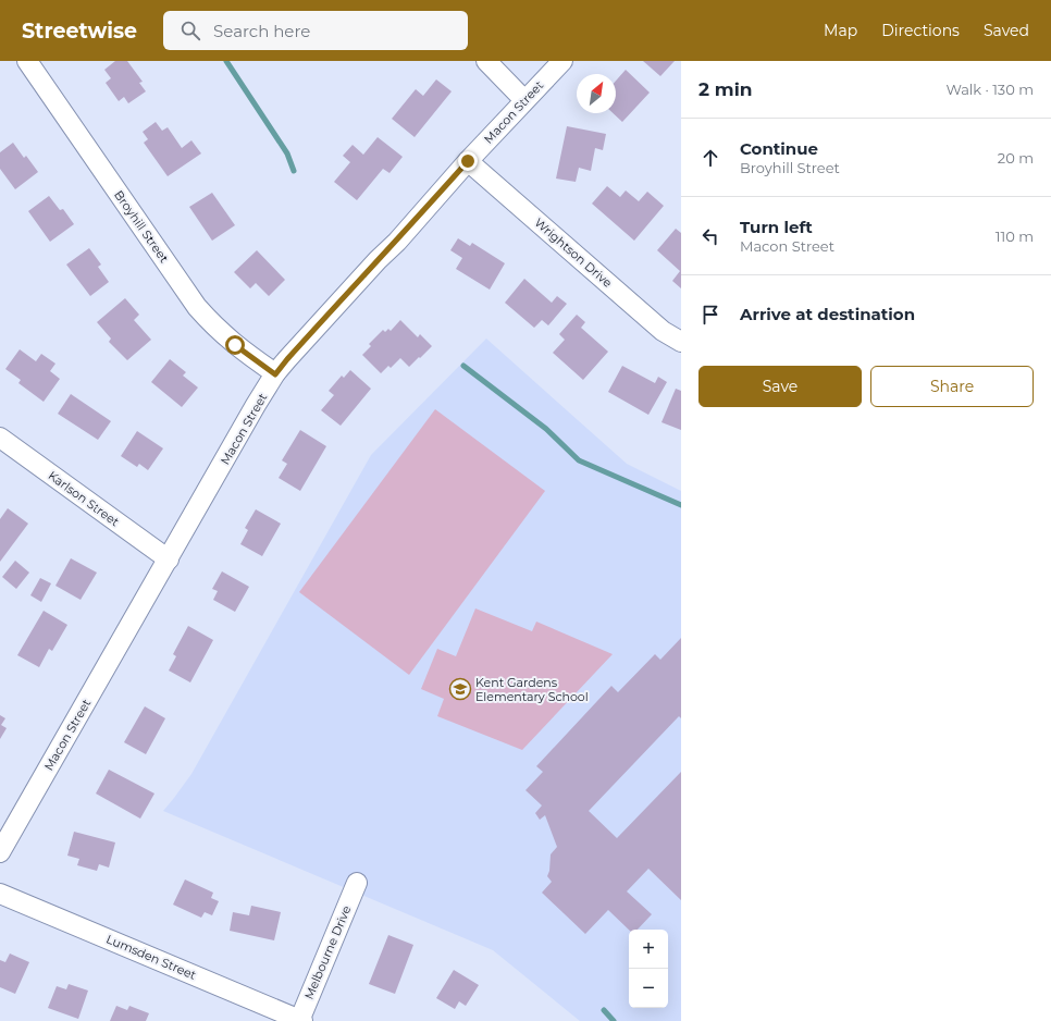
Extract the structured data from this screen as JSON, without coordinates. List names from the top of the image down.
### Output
{
  "streets": {
    "street": [
      "Macon Street",
      "Broyhill Street",
      "Wrightson Drive",
      "Karlson Street",
      "Melbourne Drive",
      "Lumsden Street"
    ]
  },
  "crossings": [
    ["Macon Street", "Broyhill Street"],
    ["Macon Street", "Wrightson Drive"],
    ["Macon Street", "Karlson Street"],
    ["Melbourne Drive", "Lumsden Street"]
  ],
  "places": {
    "school or university": ["Kent Gardens Elementary School"]
  },
  "north": "top right",
  "page": {
    "header": "Streetwise",
    "search": "Search here",
    "nav": ["Map", "Directions", "Saved"],
    "heading": ["2 min", "Walk · 130 m"],
    "list": [
      ["Continue", "Broyhill Street", "20 m"],
      ["Turn left", "Macon Street", "110 m"],
      "Arrive at destination"
    ],
    "buttons": ["Save", "Share"],
    "map_buttons": ["+", "−"]
  }
}
